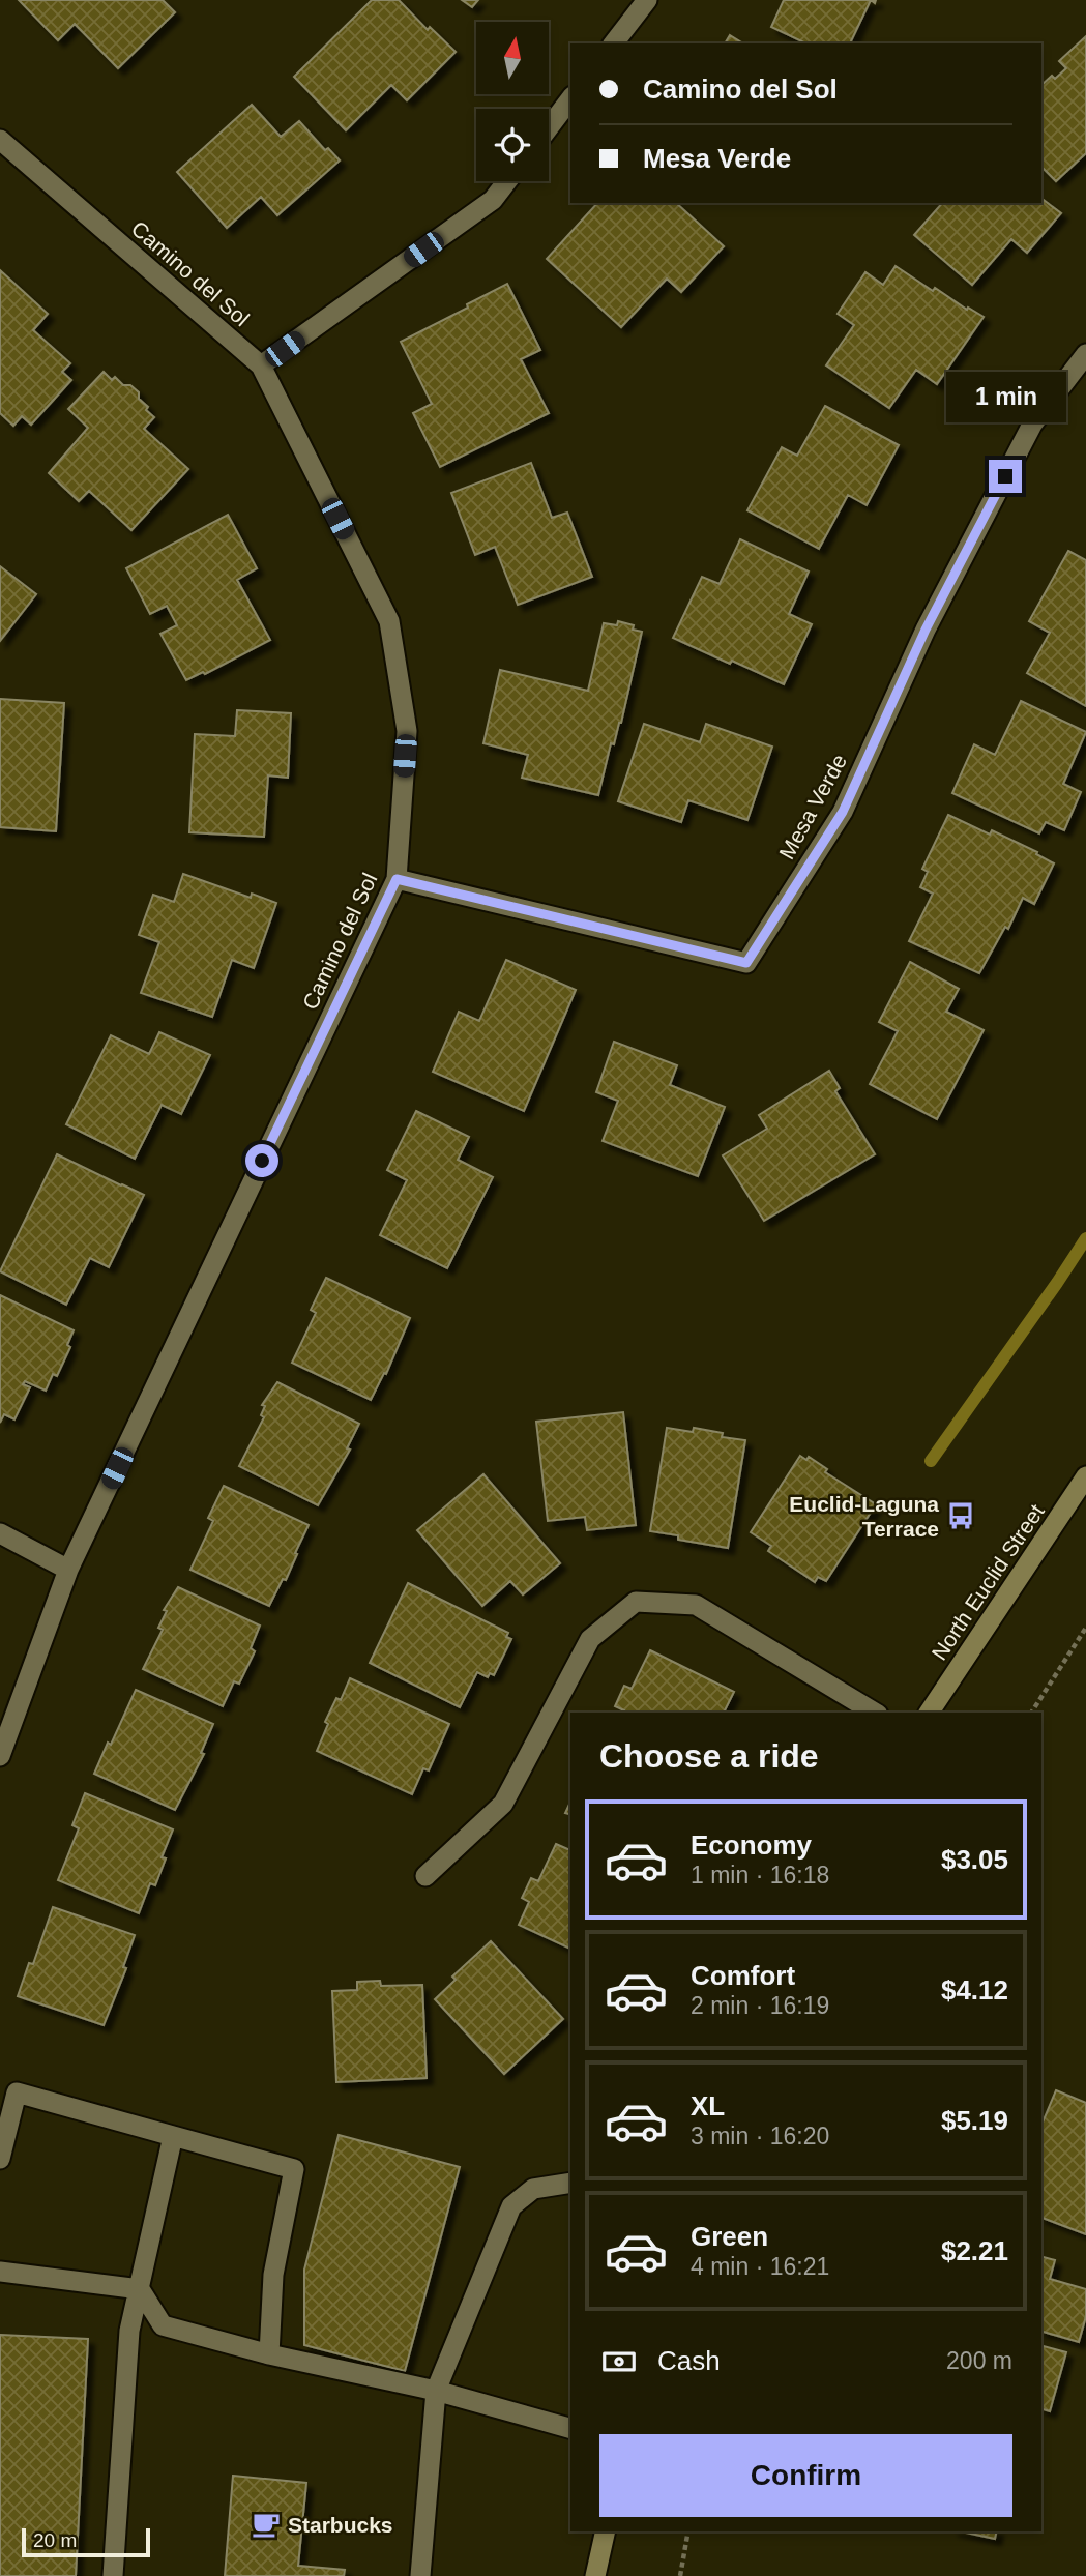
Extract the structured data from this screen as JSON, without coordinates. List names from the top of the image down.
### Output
{
  "streets": {
    "main road": ["North Euclid Street"],
    "street": ["Camino del Sol", "Mesa Verde"]
  },
  "crossings": [
    ["Camino del Sol", "Mesa Verde"]
  ],
  "places": {
    "bus stop": ["Euclid-Laguna Terrace"],
    "cafe": ["Starbucks"]
  },
  "scale_bar": "20 m",
  "north": "top",
  "page": {
    "banner": ["Camino del Sol", "Mesa Verde"],
    "bubble": "1 min",
    "heading": "Choose a ride",
    "list": [
      {
        "name": "Economy",
        "note": "1 min · 16:18",
        "value": "$3.05"
      },
      {
        "name": "Comfort",
        "note": "2 min · 16:19",
        "value": "$4.12"
      },
      {
        "name": "XL",
        "note": "3 min · 16:20",
        "value": "$5.19"
      },
      {
        "name": "Green",
        "note": "4 min · 16:21",
        "value": "$2.21"
      }
    ],
    "pay": ["Cash", "200 m"],
    "buttons": "Confirm",
    "scale": "20 m"
  }
}
